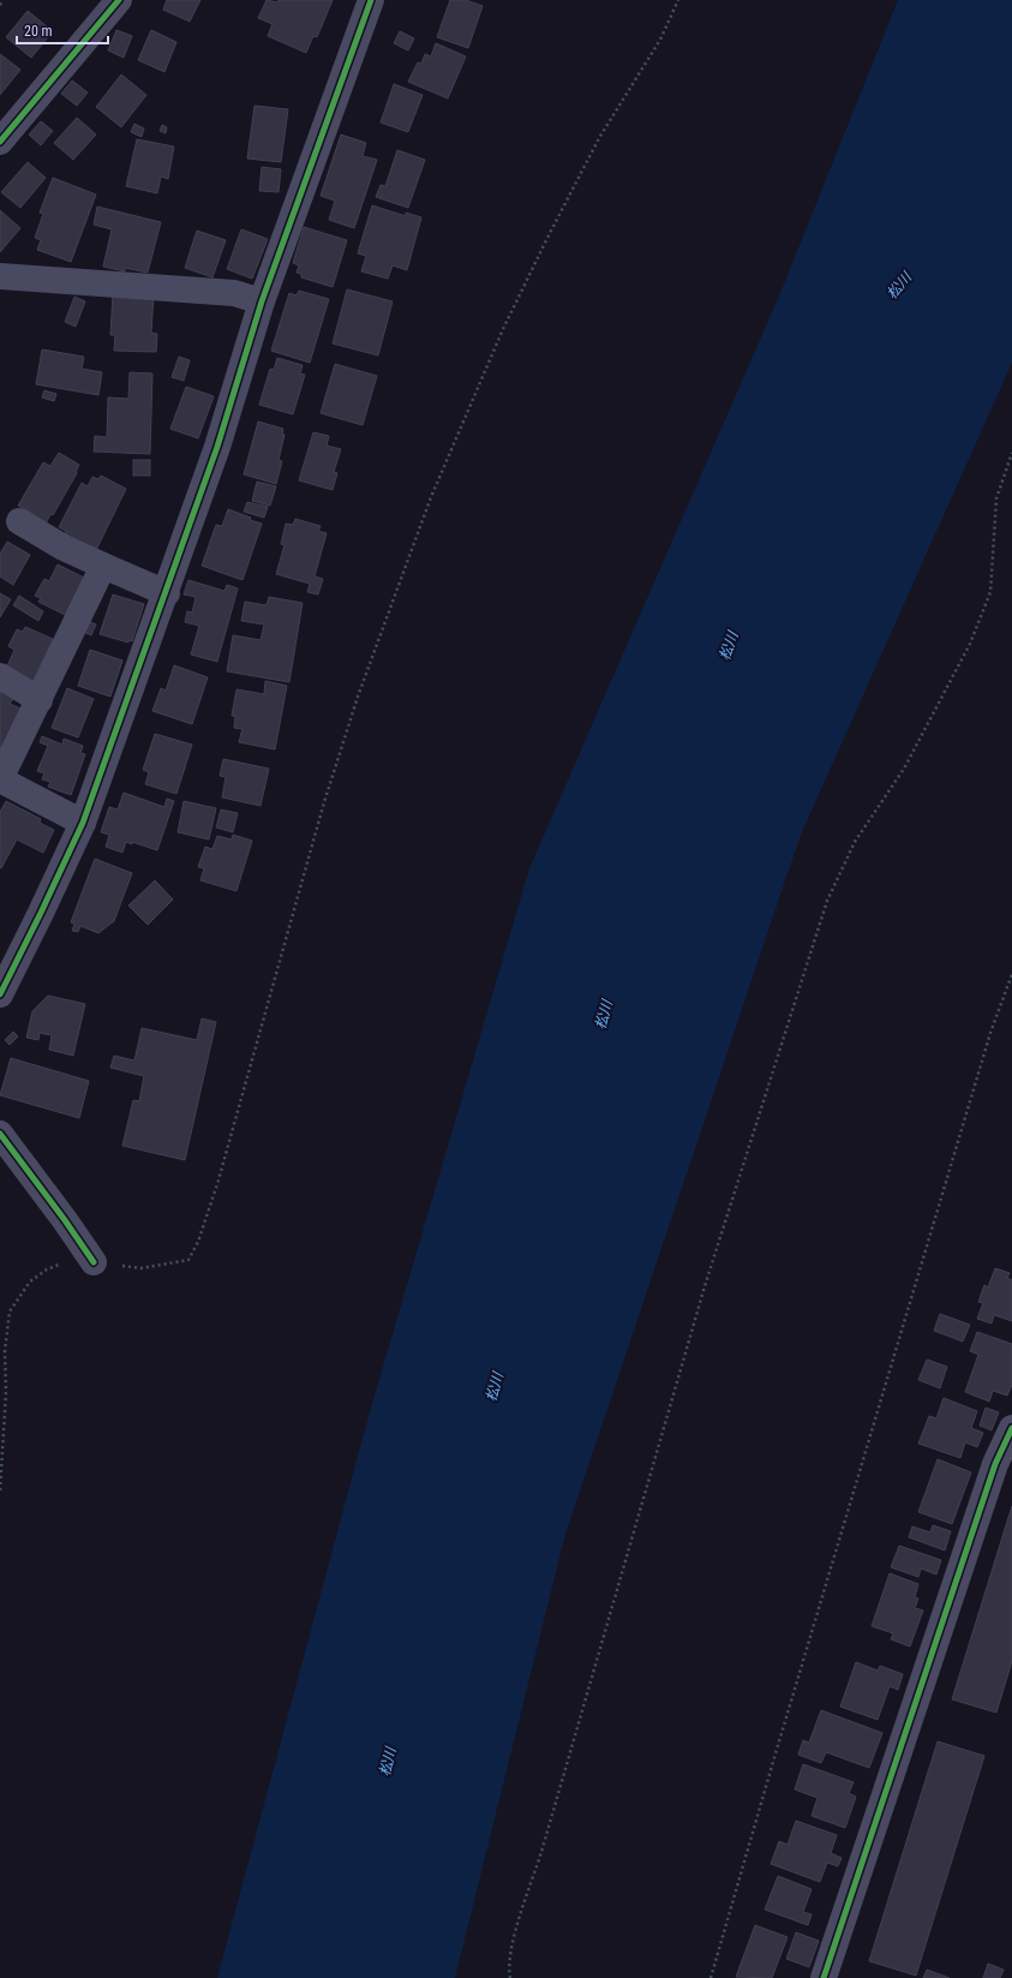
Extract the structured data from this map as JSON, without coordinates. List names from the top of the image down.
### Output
{
  "water": ["松川"],
  "scale_bar": "20 m"
}
